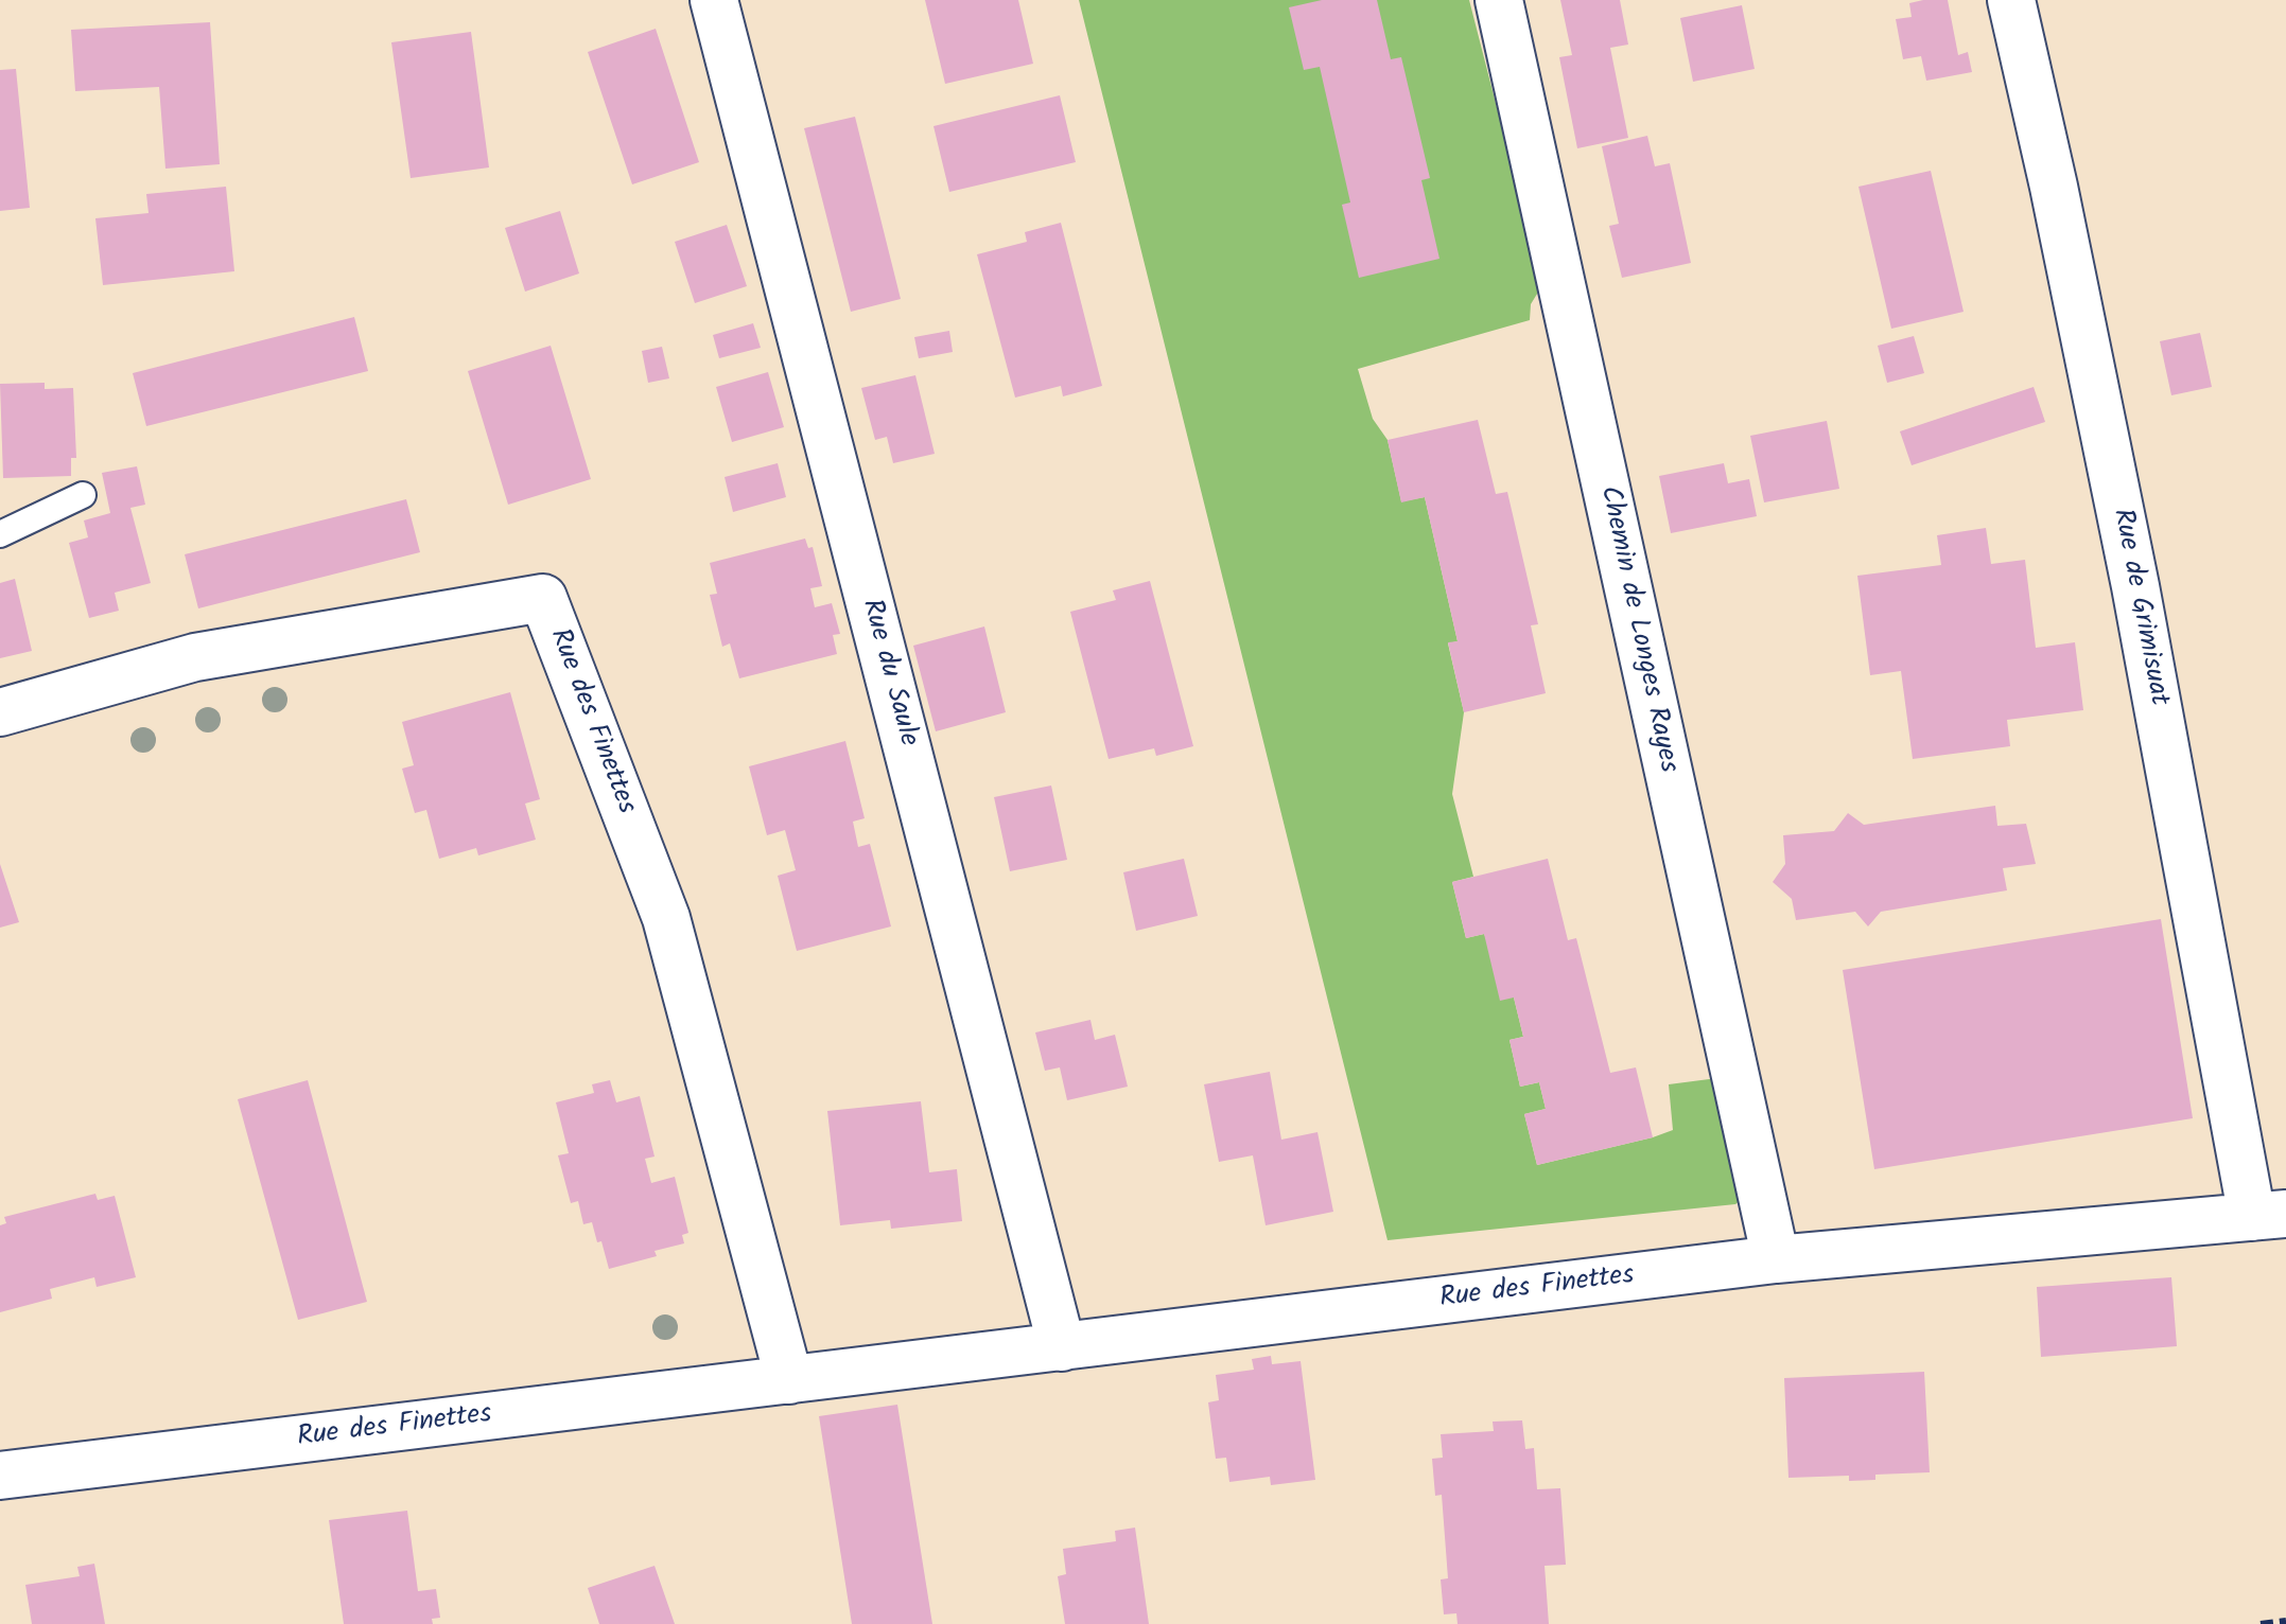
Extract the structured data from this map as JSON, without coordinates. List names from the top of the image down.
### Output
{
  "streets": {
    "street": [
      "Rue de Grimisuat",
      "Chemin de Longes Rayes",
      "Rue du Saule",
      "Rue des Finettes"
    ]
  },
  "crossings": [
    ["Rue de Grimisuat", "Rue des Finettes"],
    ["Chemin de Longes Rayes", "Rue des Finettes"],
    ["Rue du Saule", "Rue des Finettes"]
  ]
}
